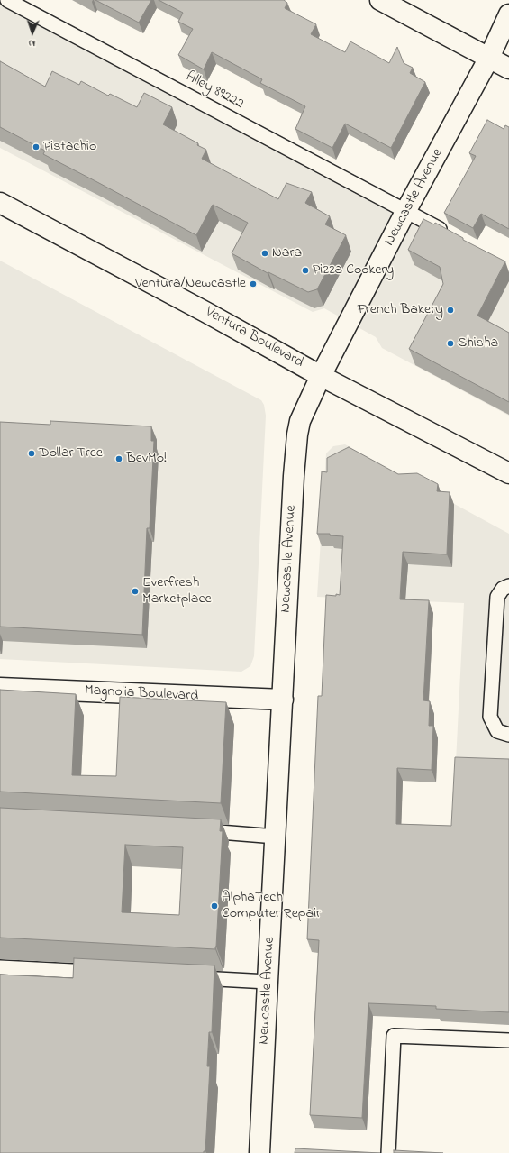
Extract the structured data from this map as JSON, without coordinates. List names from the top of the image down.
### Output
{
  "streets": {
    "street": ["Newcastle Avenue", "Ventura Boulevard", "Magnolia Boulevard"],
    "lane": ["Alley 89222"]
  },
  "crossings": [
    ["Alley 89222", "Newcastle Avenue"],
    ["Newcastle Avenue", "Ventura Boulevard"],
    ["Newcastle Avenue", "Magnolia Boulevard"]
  ],
  "places": [
    "Pistachio",
    "Nara",
    "Pizza Cookery",
    "Ventura/Newcastle",
    "French Bakery",
    "Shisha",
    "Dollar Tree",
    "BevMo!",
    "Everfresh Marketplace",
    "AlphaTech Computer Repair"
  ],
  "north": "bottom"
}
